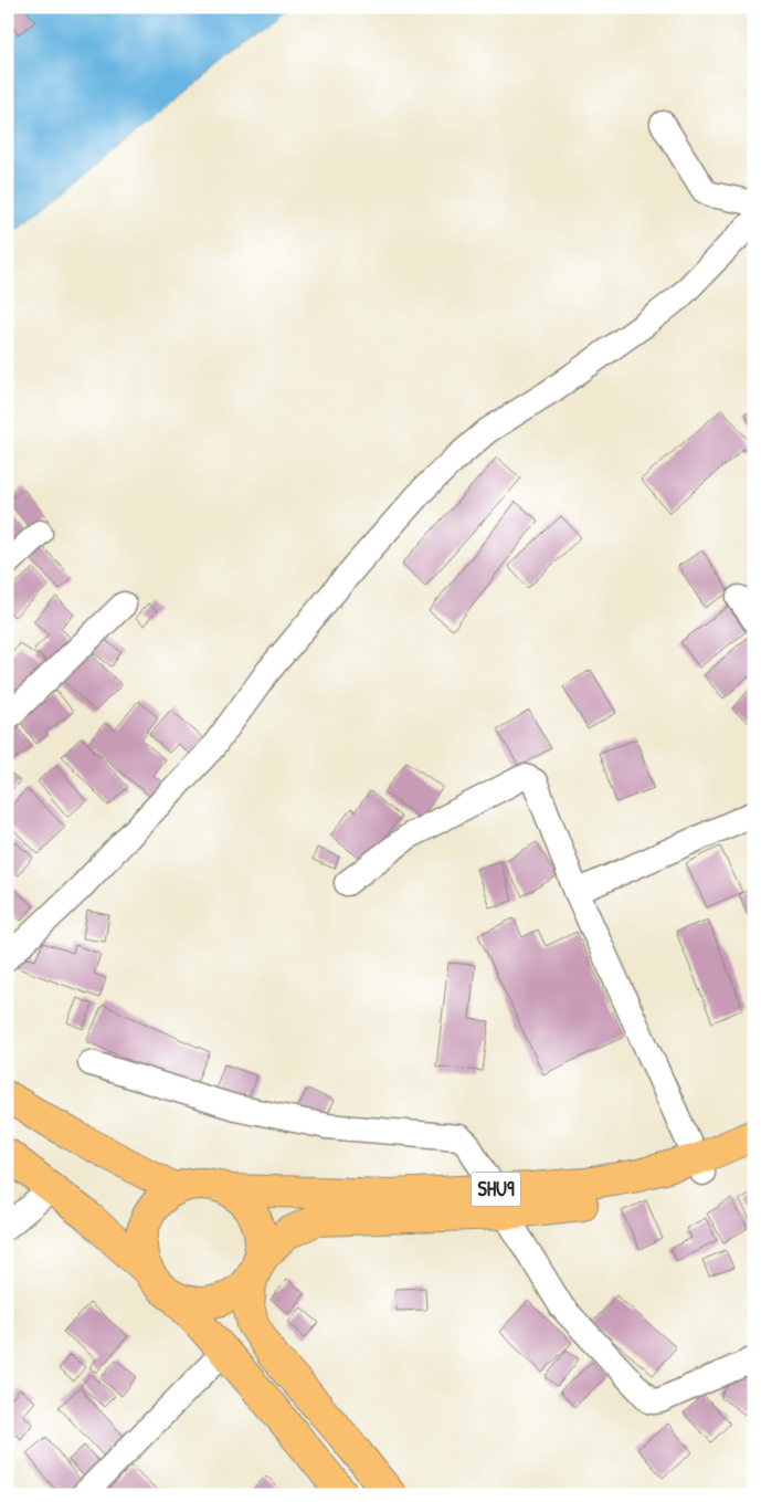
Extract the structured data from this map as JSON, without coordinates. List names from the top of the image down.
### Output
{
  "streets": {
    "main road": ["SHU9"]
  }
}
